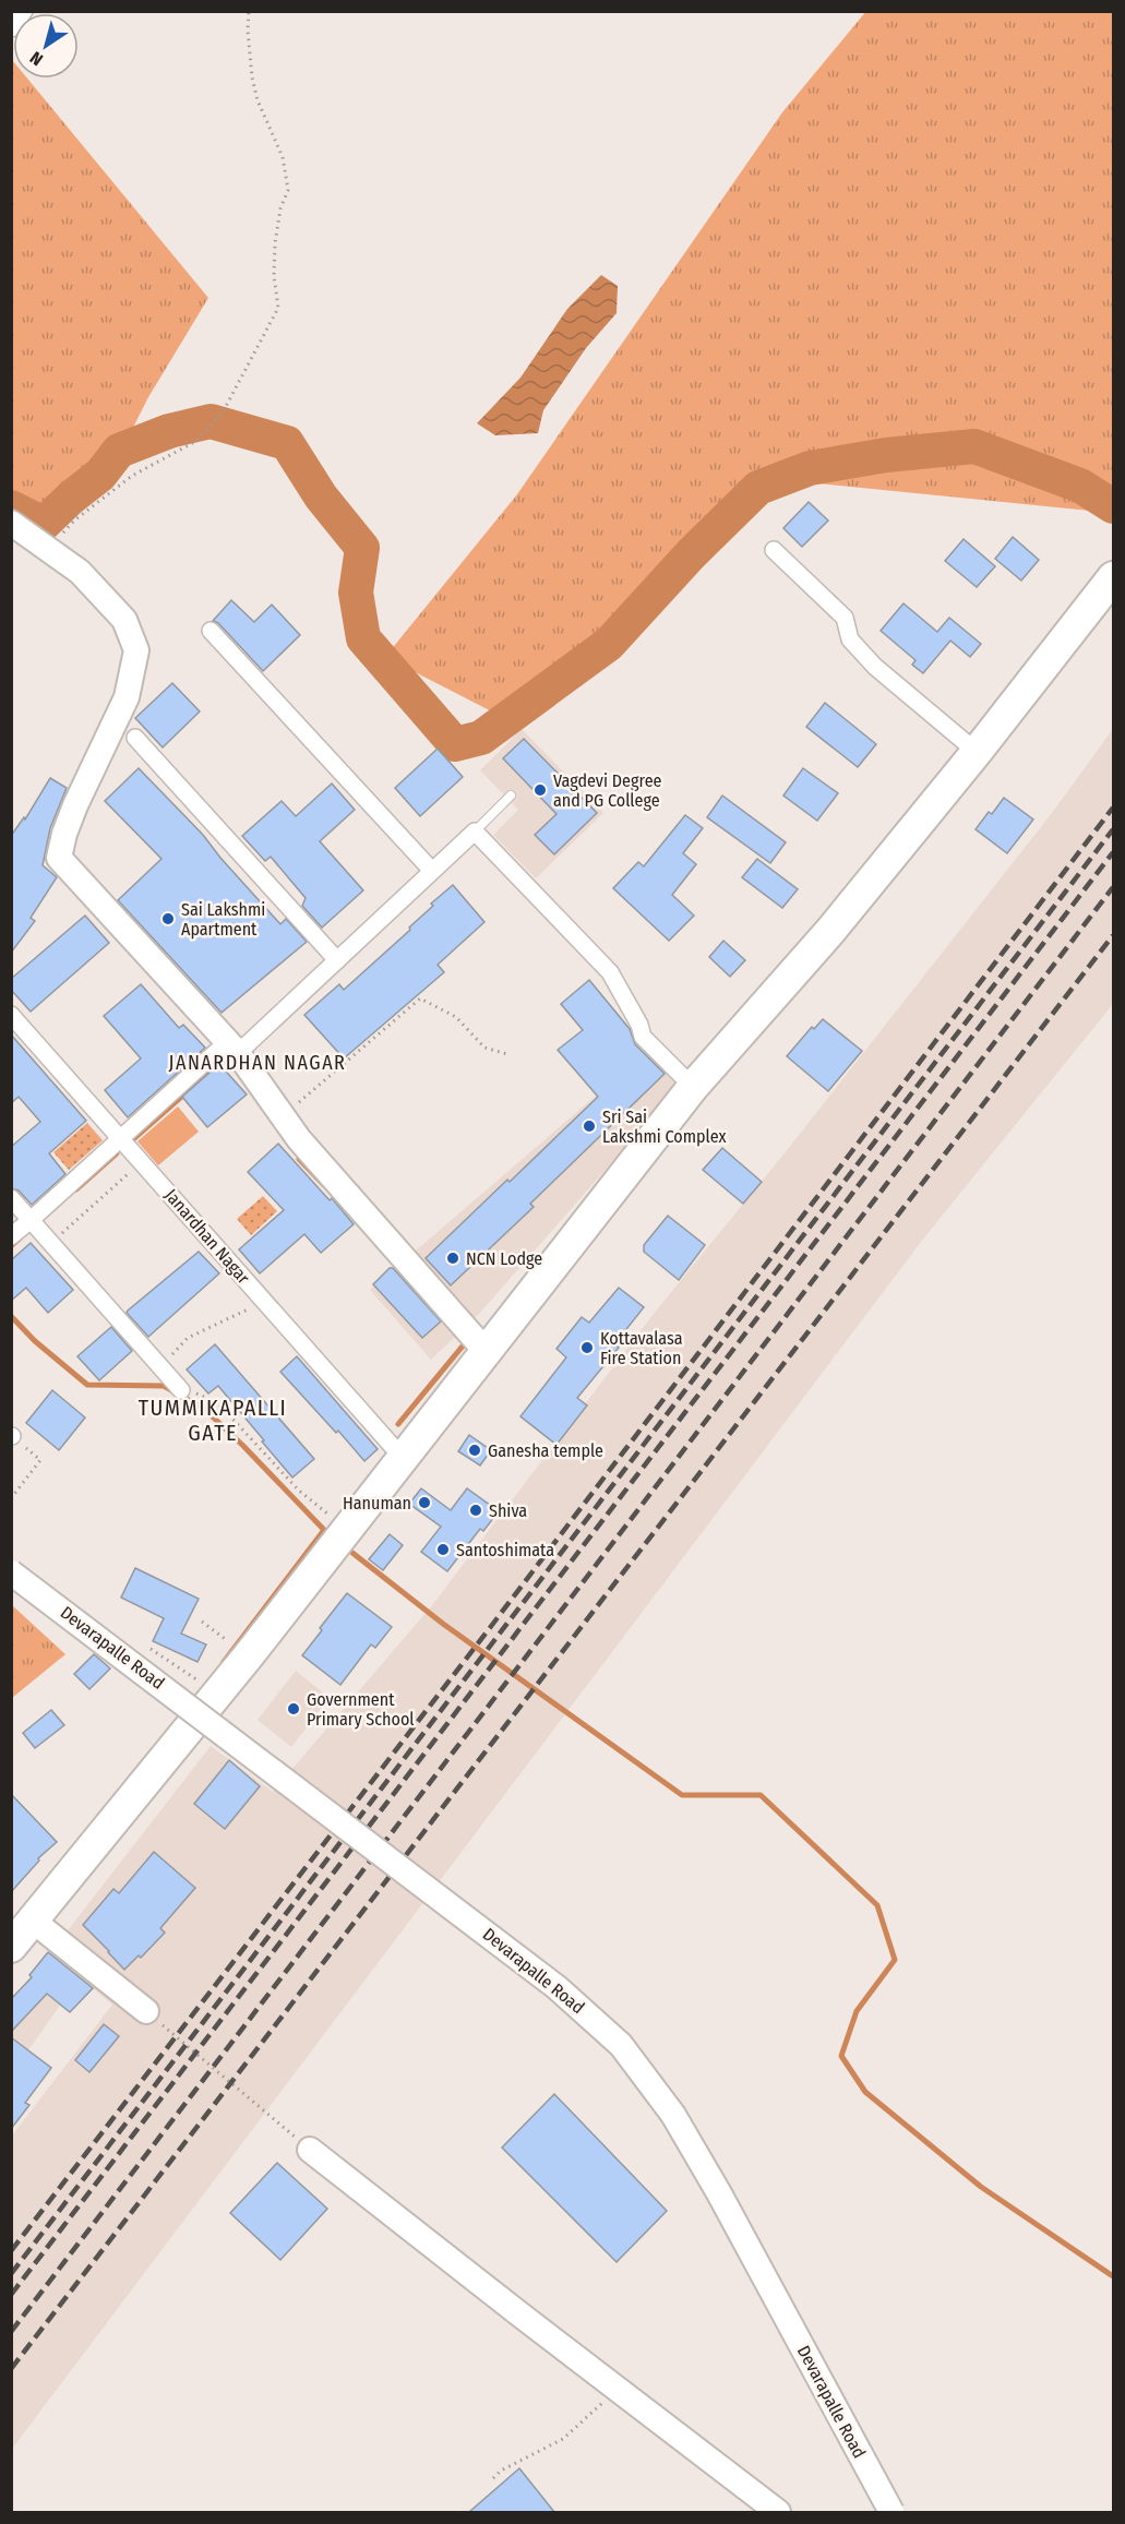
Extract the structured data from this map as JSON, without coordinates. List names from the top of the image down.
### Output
{
  "streets": {
    "street": ["Janardhan Nagar", "Devarapalle Road"]
  },
  "districts": ["JANARDHAN NAGAR", "TUMMIKAPALLI GATE"],
  "places": [
    "Vagdevi Degree and PG College",
    "Sai Lakshmi Apartment",
    "Sri Sai Lakshmi Complex",
    "NCN Lodge",
    "Kottavalasa Fire Station",
    "Ganesha temple",
    "Hanuman",
    "Shiva",
    "Santoshimata",
    "Government Primary School"
  ],
  "north": "bottom left"
}
